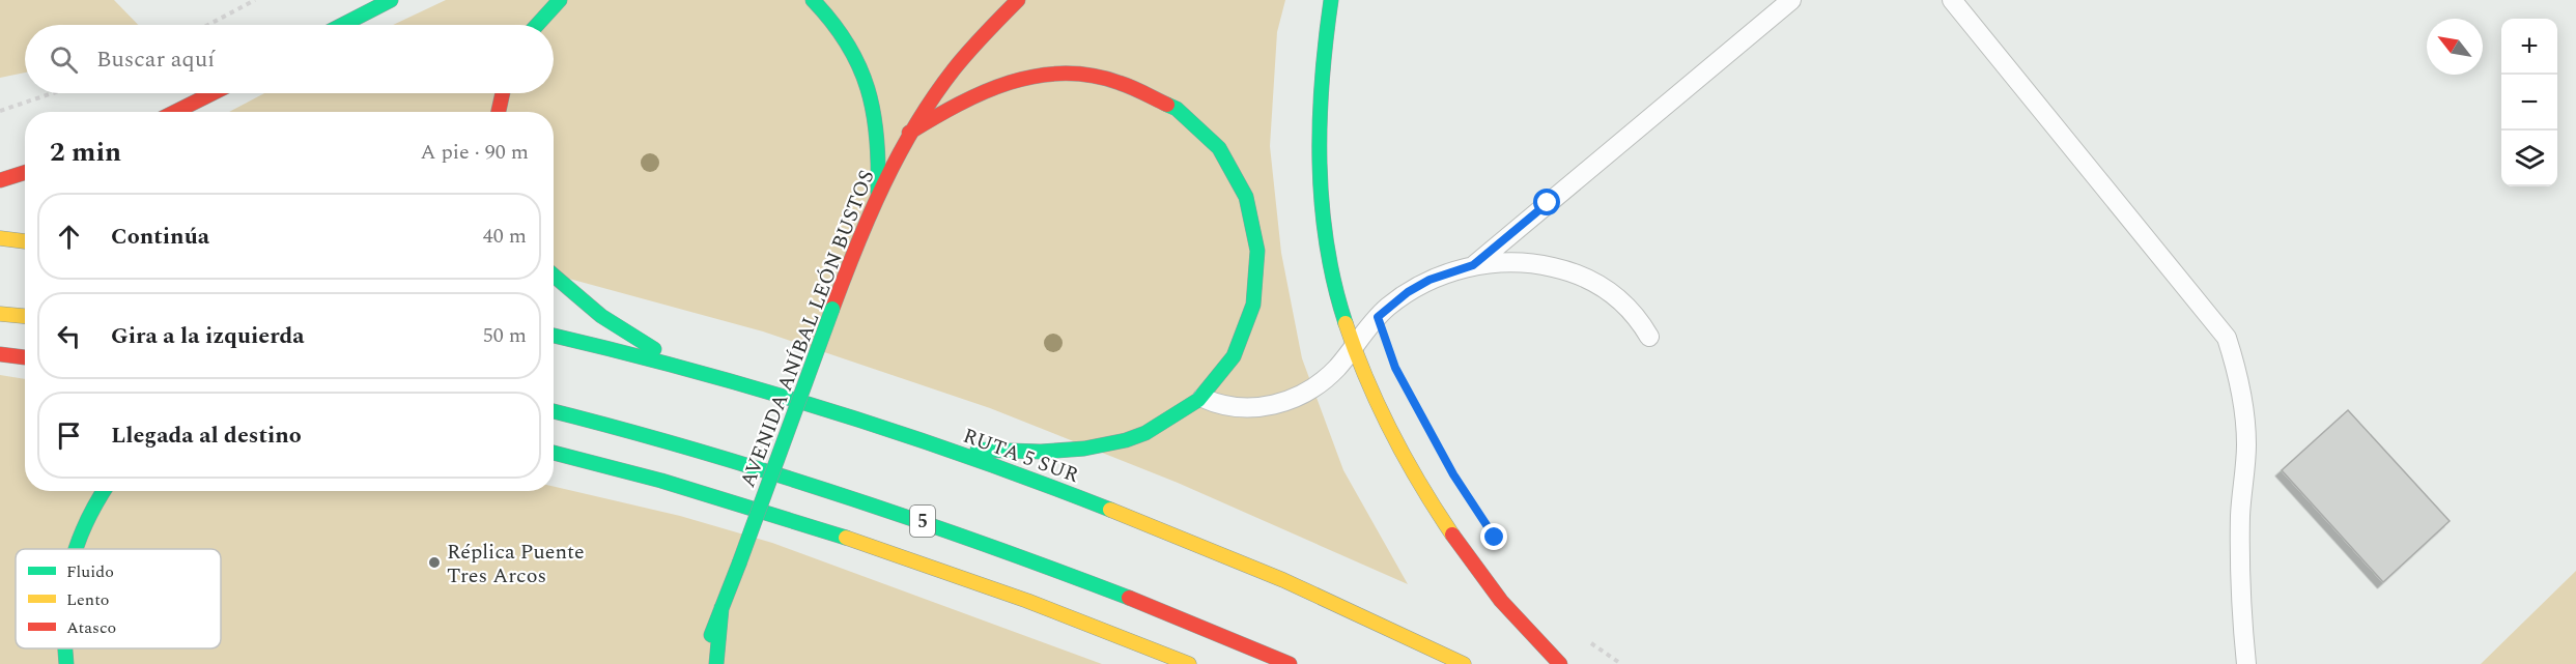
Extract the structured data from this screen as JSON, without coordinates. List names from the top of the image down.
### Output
{
  "streets": {
    "main road": ["AVENIDA ANÍBAL LEÓN BUSTOS", "RUTA 5 SUR", "5"]
  },
  "places": ["Réplica Puente Tres Arcos"],
  "legend": ["Fluido", "Lento", "Atasco"],
  "north": "top left",
  "page": {
    "map_buttons": ["+", "−"],
    "search": "Buscar aquí",
    "heading": ["2 min", "A pie · 90 m"],
    "list": [
      ["Continúa", "40 m"],
      ["Gira a la izquierda", "50 m"],
      "Llegada al destino"
    ]
  }
}
